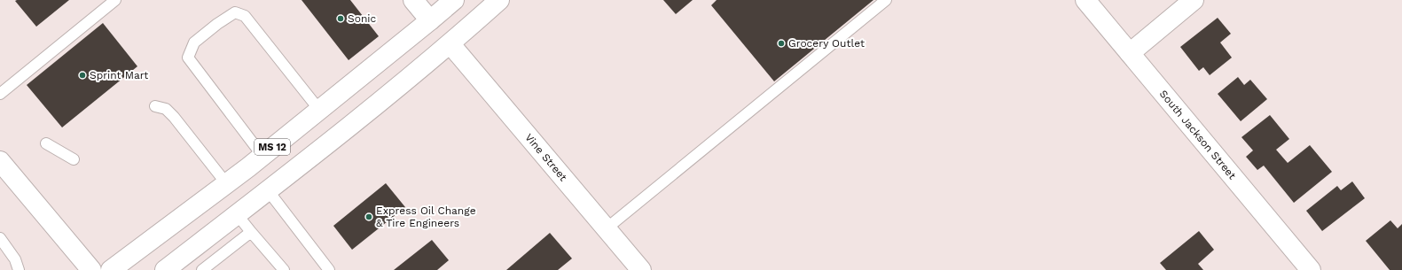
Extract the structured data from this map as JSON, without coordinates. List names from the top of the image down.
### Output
{
  "streets": {
    "main road": ["South Jackson Street", "MS 12", "Vine Street"]
  },
  "crossings": [
    ["MS 12", "Vine Street"]
  ],
  "places": [
    "Sonic",
    "Grocery Outlet",
    "Sprint Mart",
    "Express Oil Change & Tire Engineers"
  ]
}
